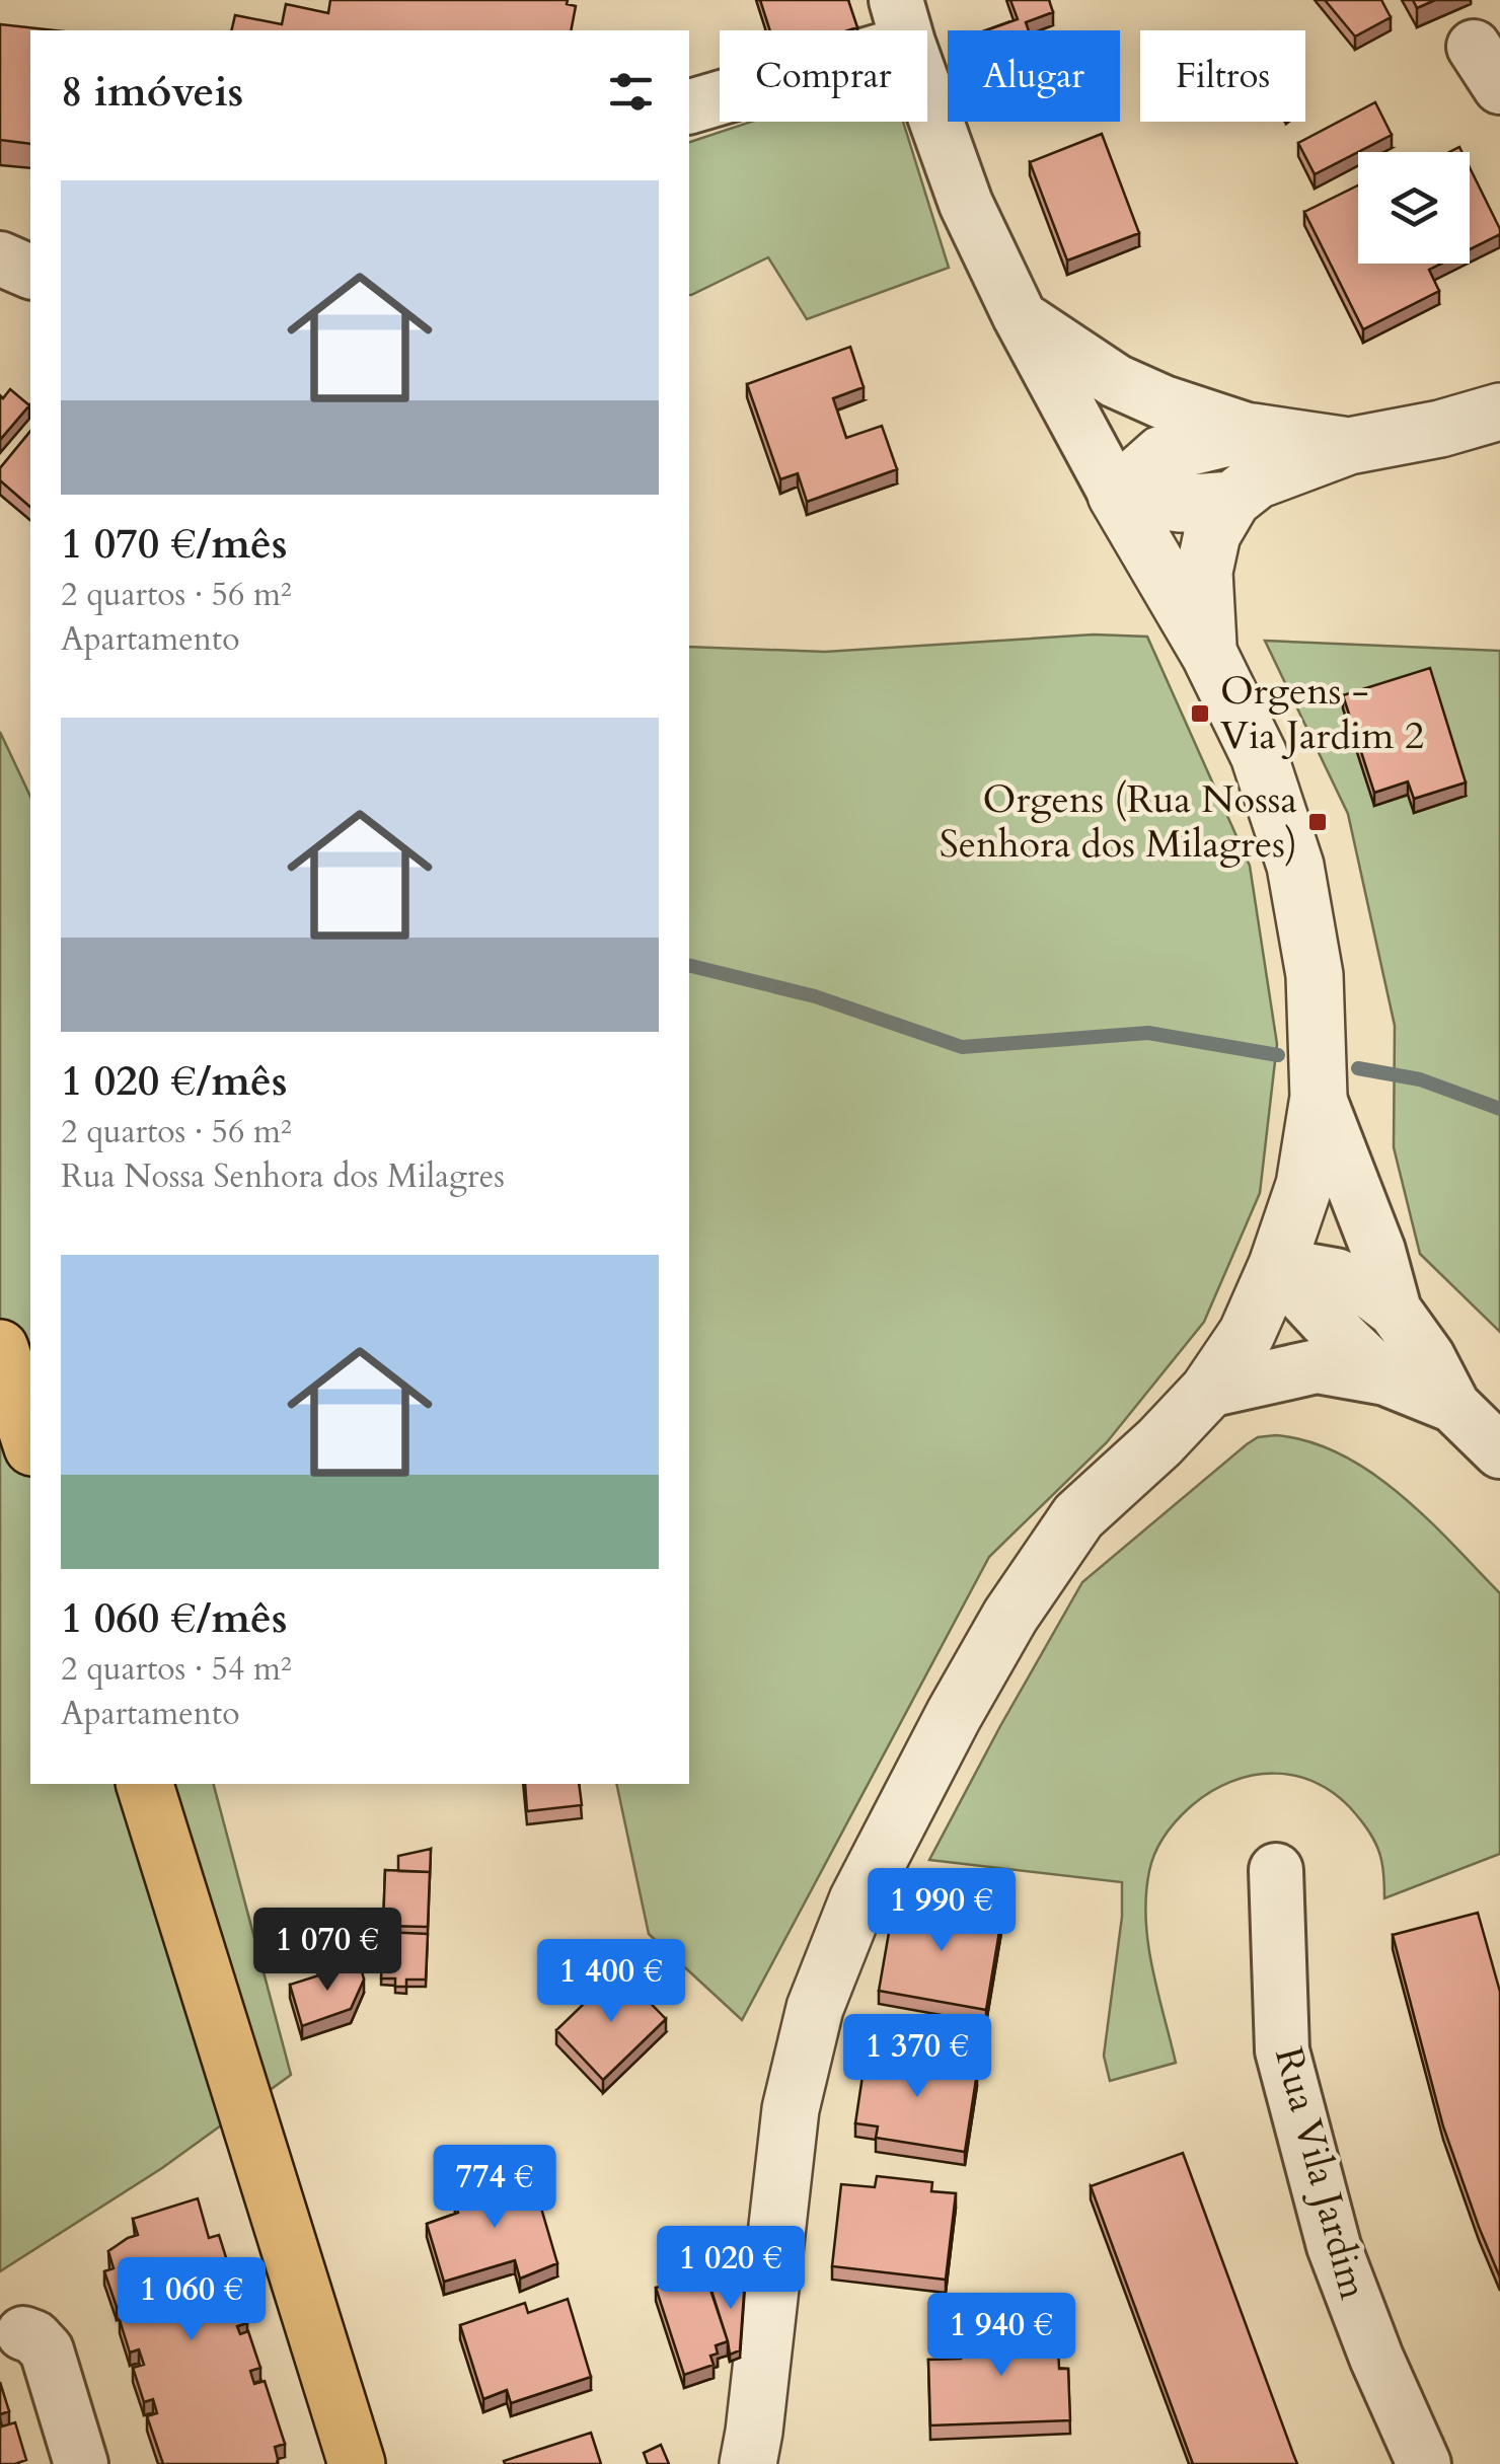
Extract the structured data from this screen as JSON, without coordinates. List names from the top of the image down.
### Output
{
  "streets": {
    "street": ["Rua Vila Jardim"]
  },
  "places": {
    "transit": ["Orgens - Via Jardim 2", "Orgens (Rua Nossa Senhora dos Milagres)"]
  },
  "page": {
    "chip": ["Comprar", "Alugar", "Filtros"],
    "heading": "8 imóveis",
    "list": [
      {
        "name": "1 070 €/mês",
        "note": "2 quartos · 56 m² · Apartamento"
      },
      {
        "name": "1 020 €/mês",
        "note": "2 quartos · 56 m² · Rua Nossa Senhora dos Milagres"
      },
      {
        "name": "1 060 €/mês",
        "note": "2 quartos · 54 m² · Apartamento"
      }
    ],
    "price": [
      "1 990 €",
      "1 070 €",
      "1 400 €",
      "1 370 €",
      "774 €",
      "1 020 €",
      "1 060 €",
      "1 940 €"
    ]
  }
}
